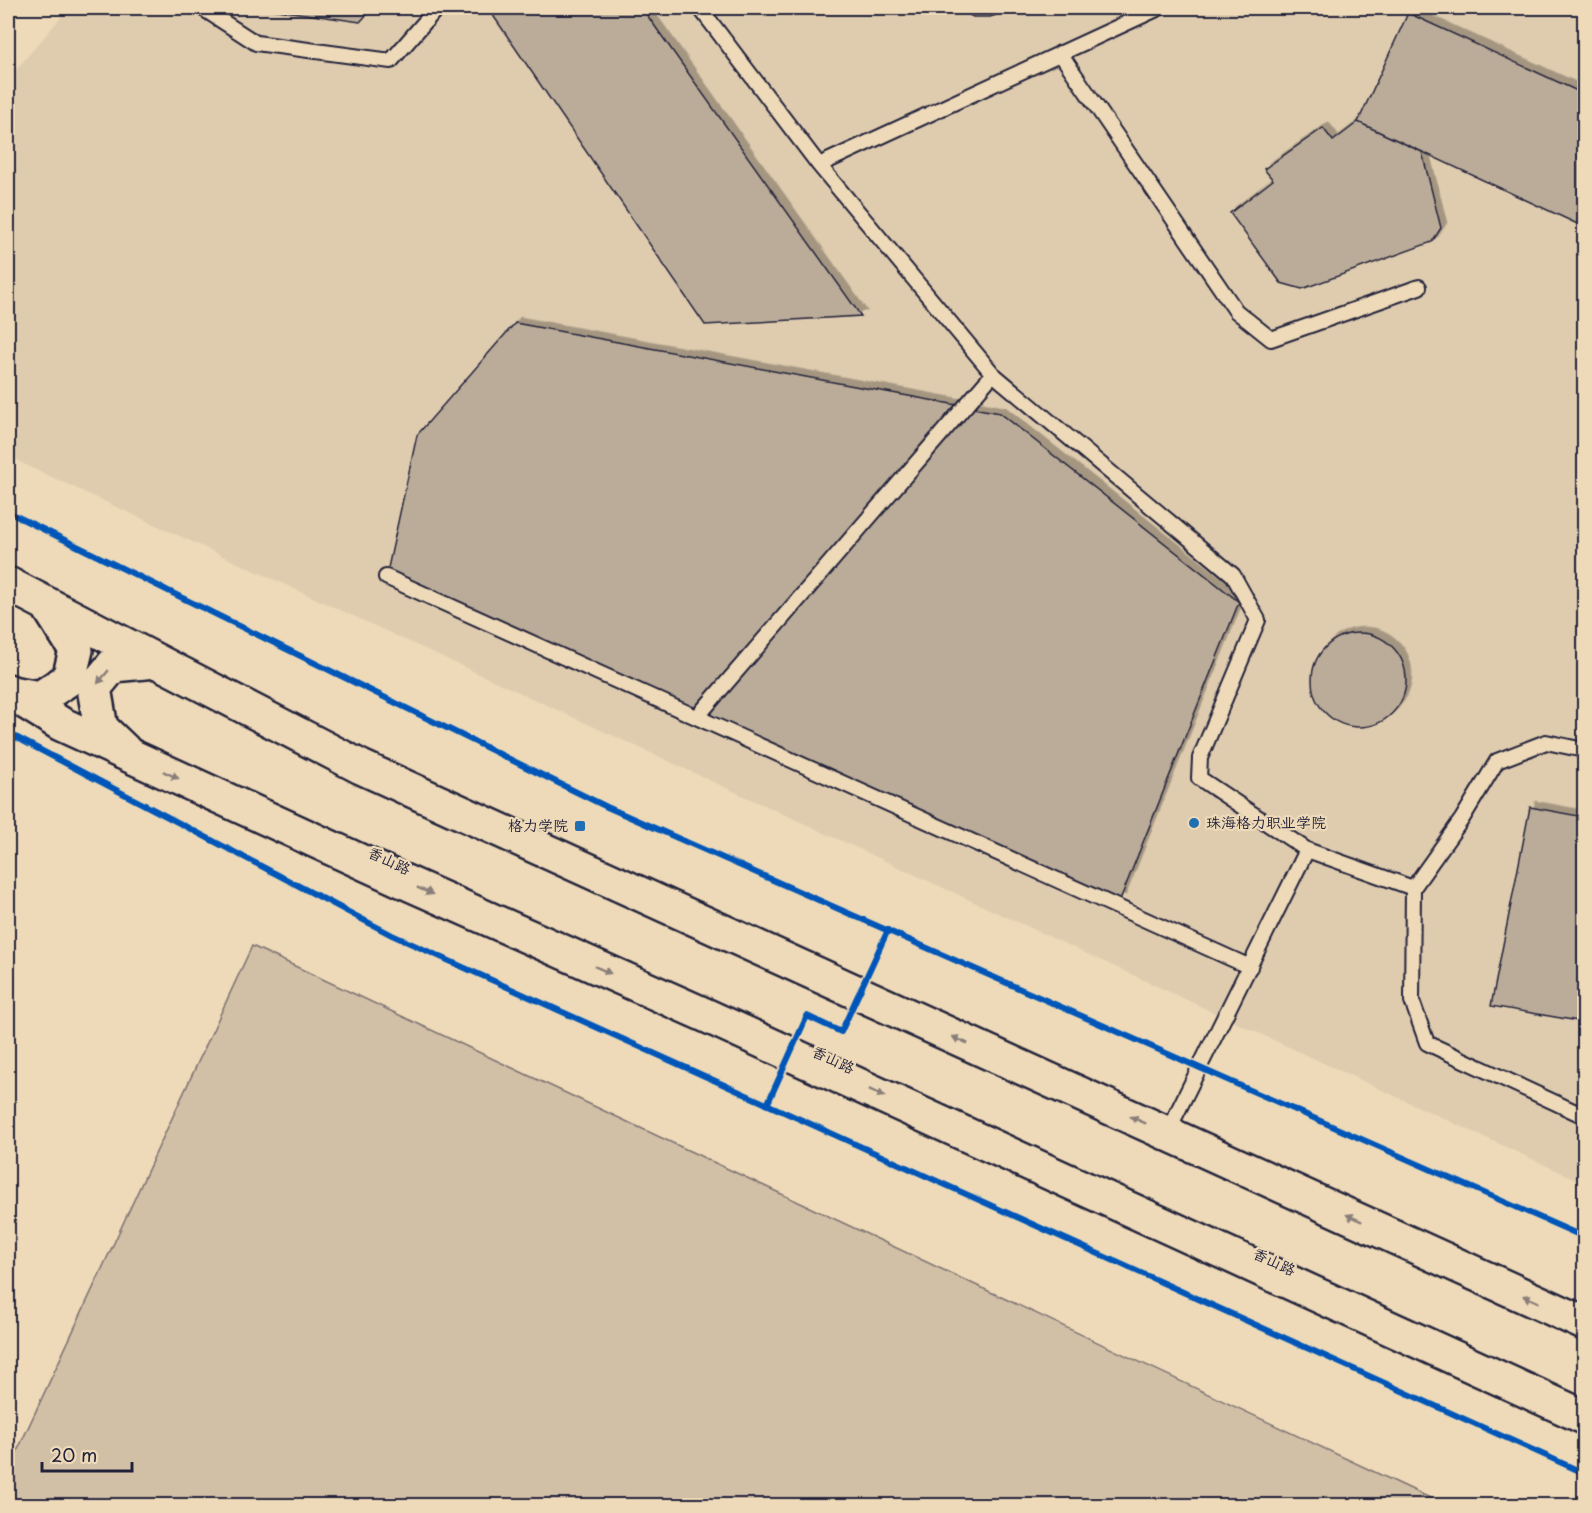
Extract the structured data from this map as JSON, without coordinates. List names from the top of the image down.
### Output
{
  "streets": {
    "main road": ["香山路"]
  },
  "places": {
    "other": ["珠海格力职业学院"],
    "transit": ["格力学院"]
  },
  "scale_bar": "20 m"
}
